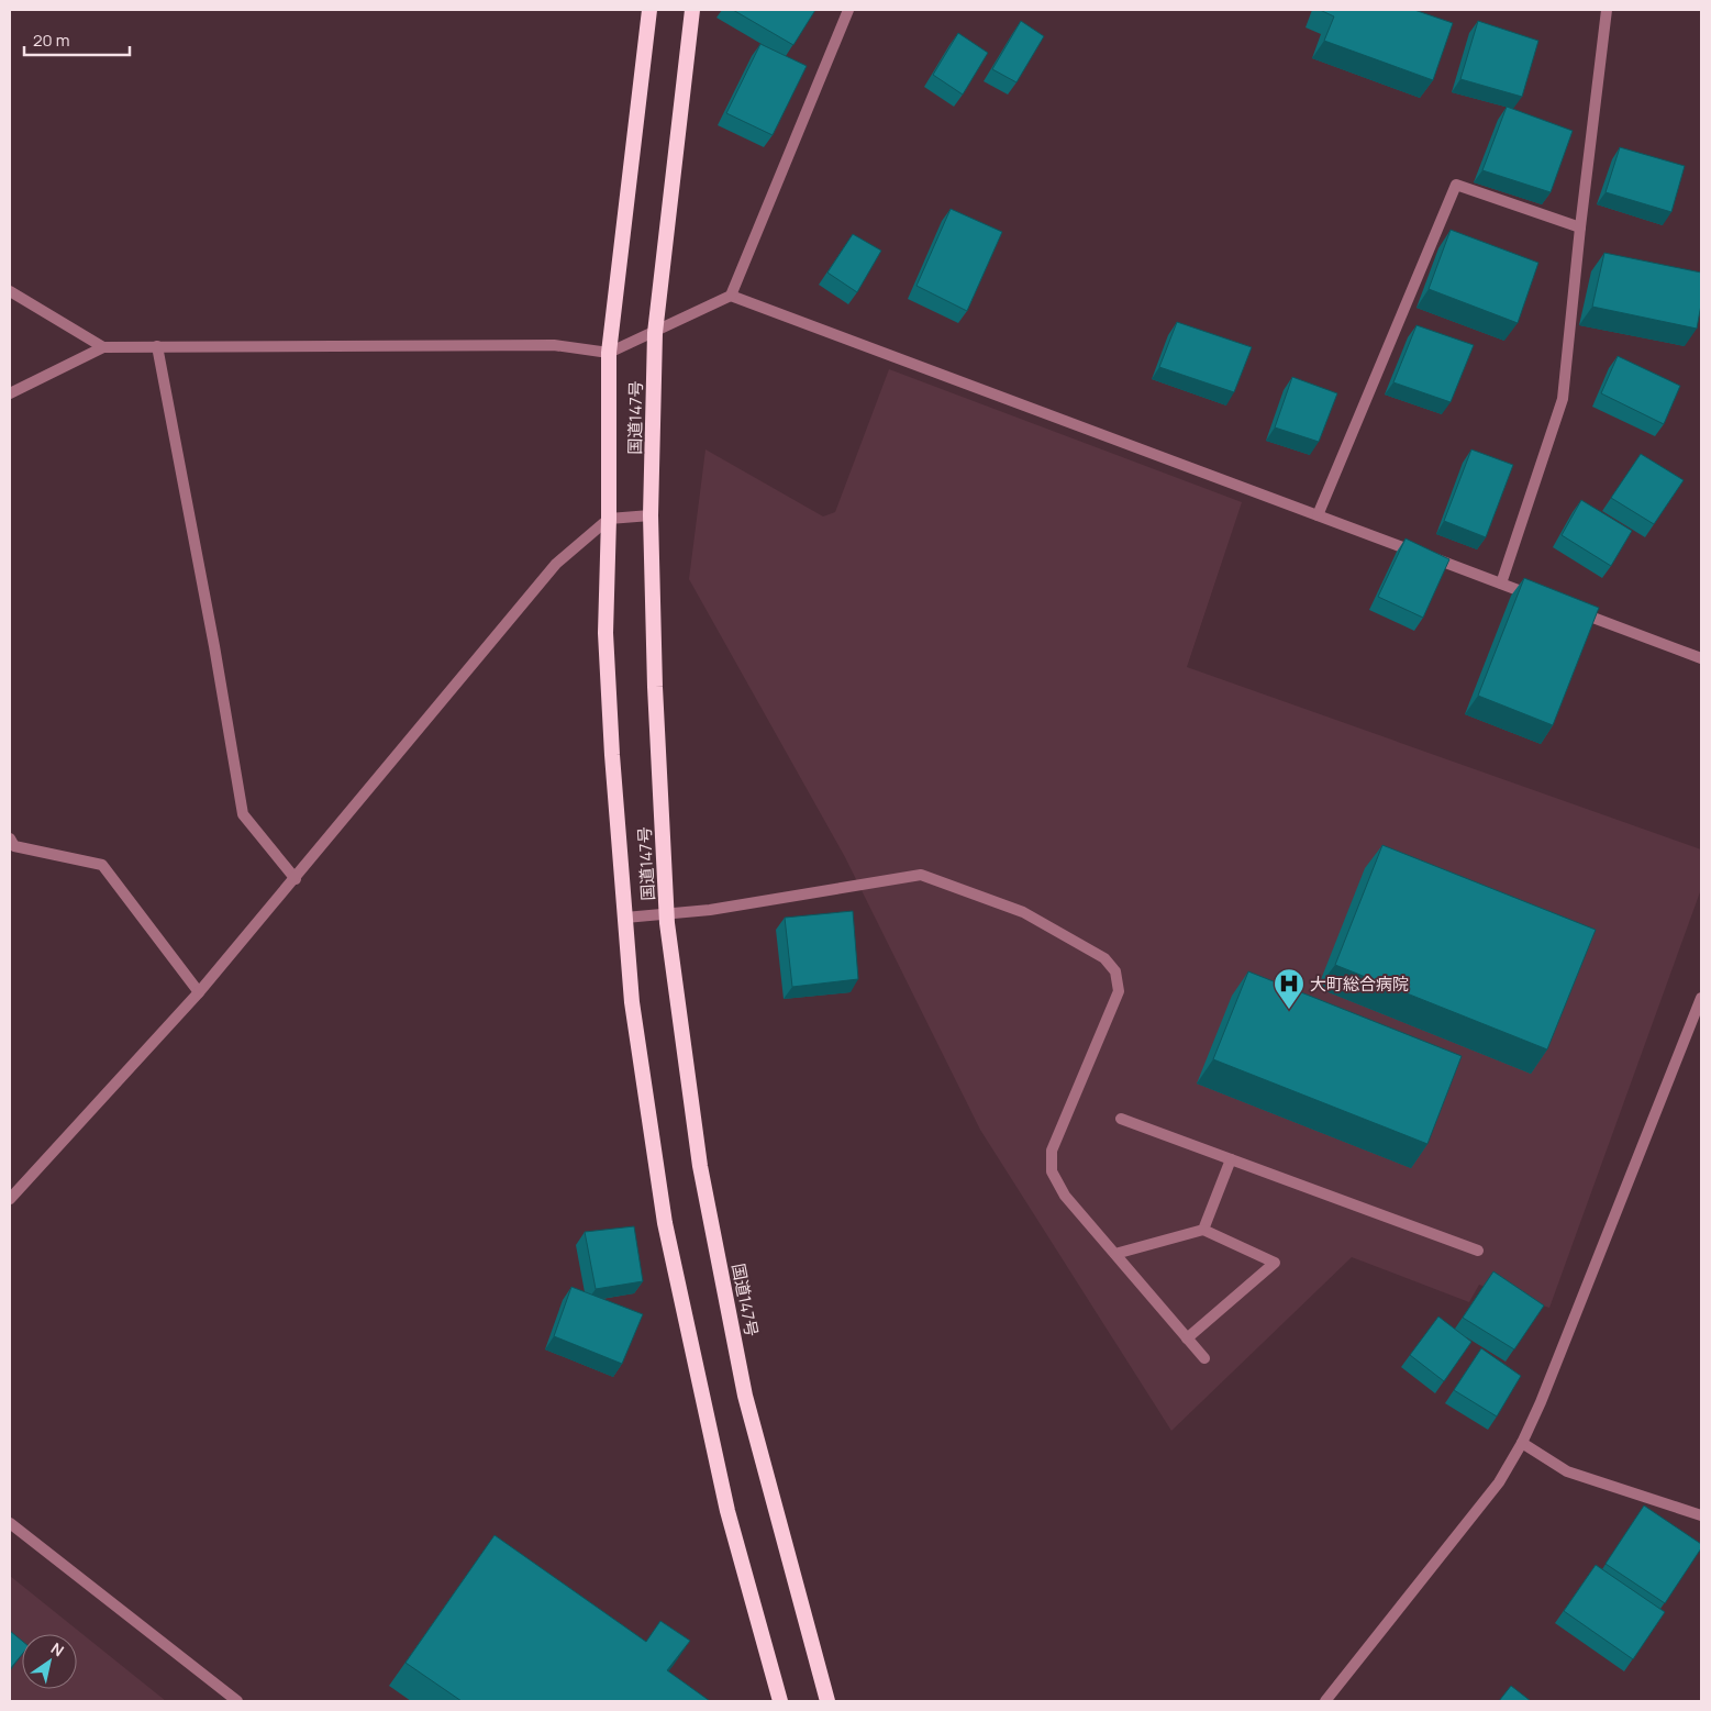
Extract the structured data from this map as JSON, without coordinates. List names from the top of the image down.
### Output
{
  "streets": {
    "highway": ["国道147号"]
  },
  "places": {
    "hospital": ["大町総合病院"]
  },
  "scale_bar": "20 m",
  "north": "top right"
}
